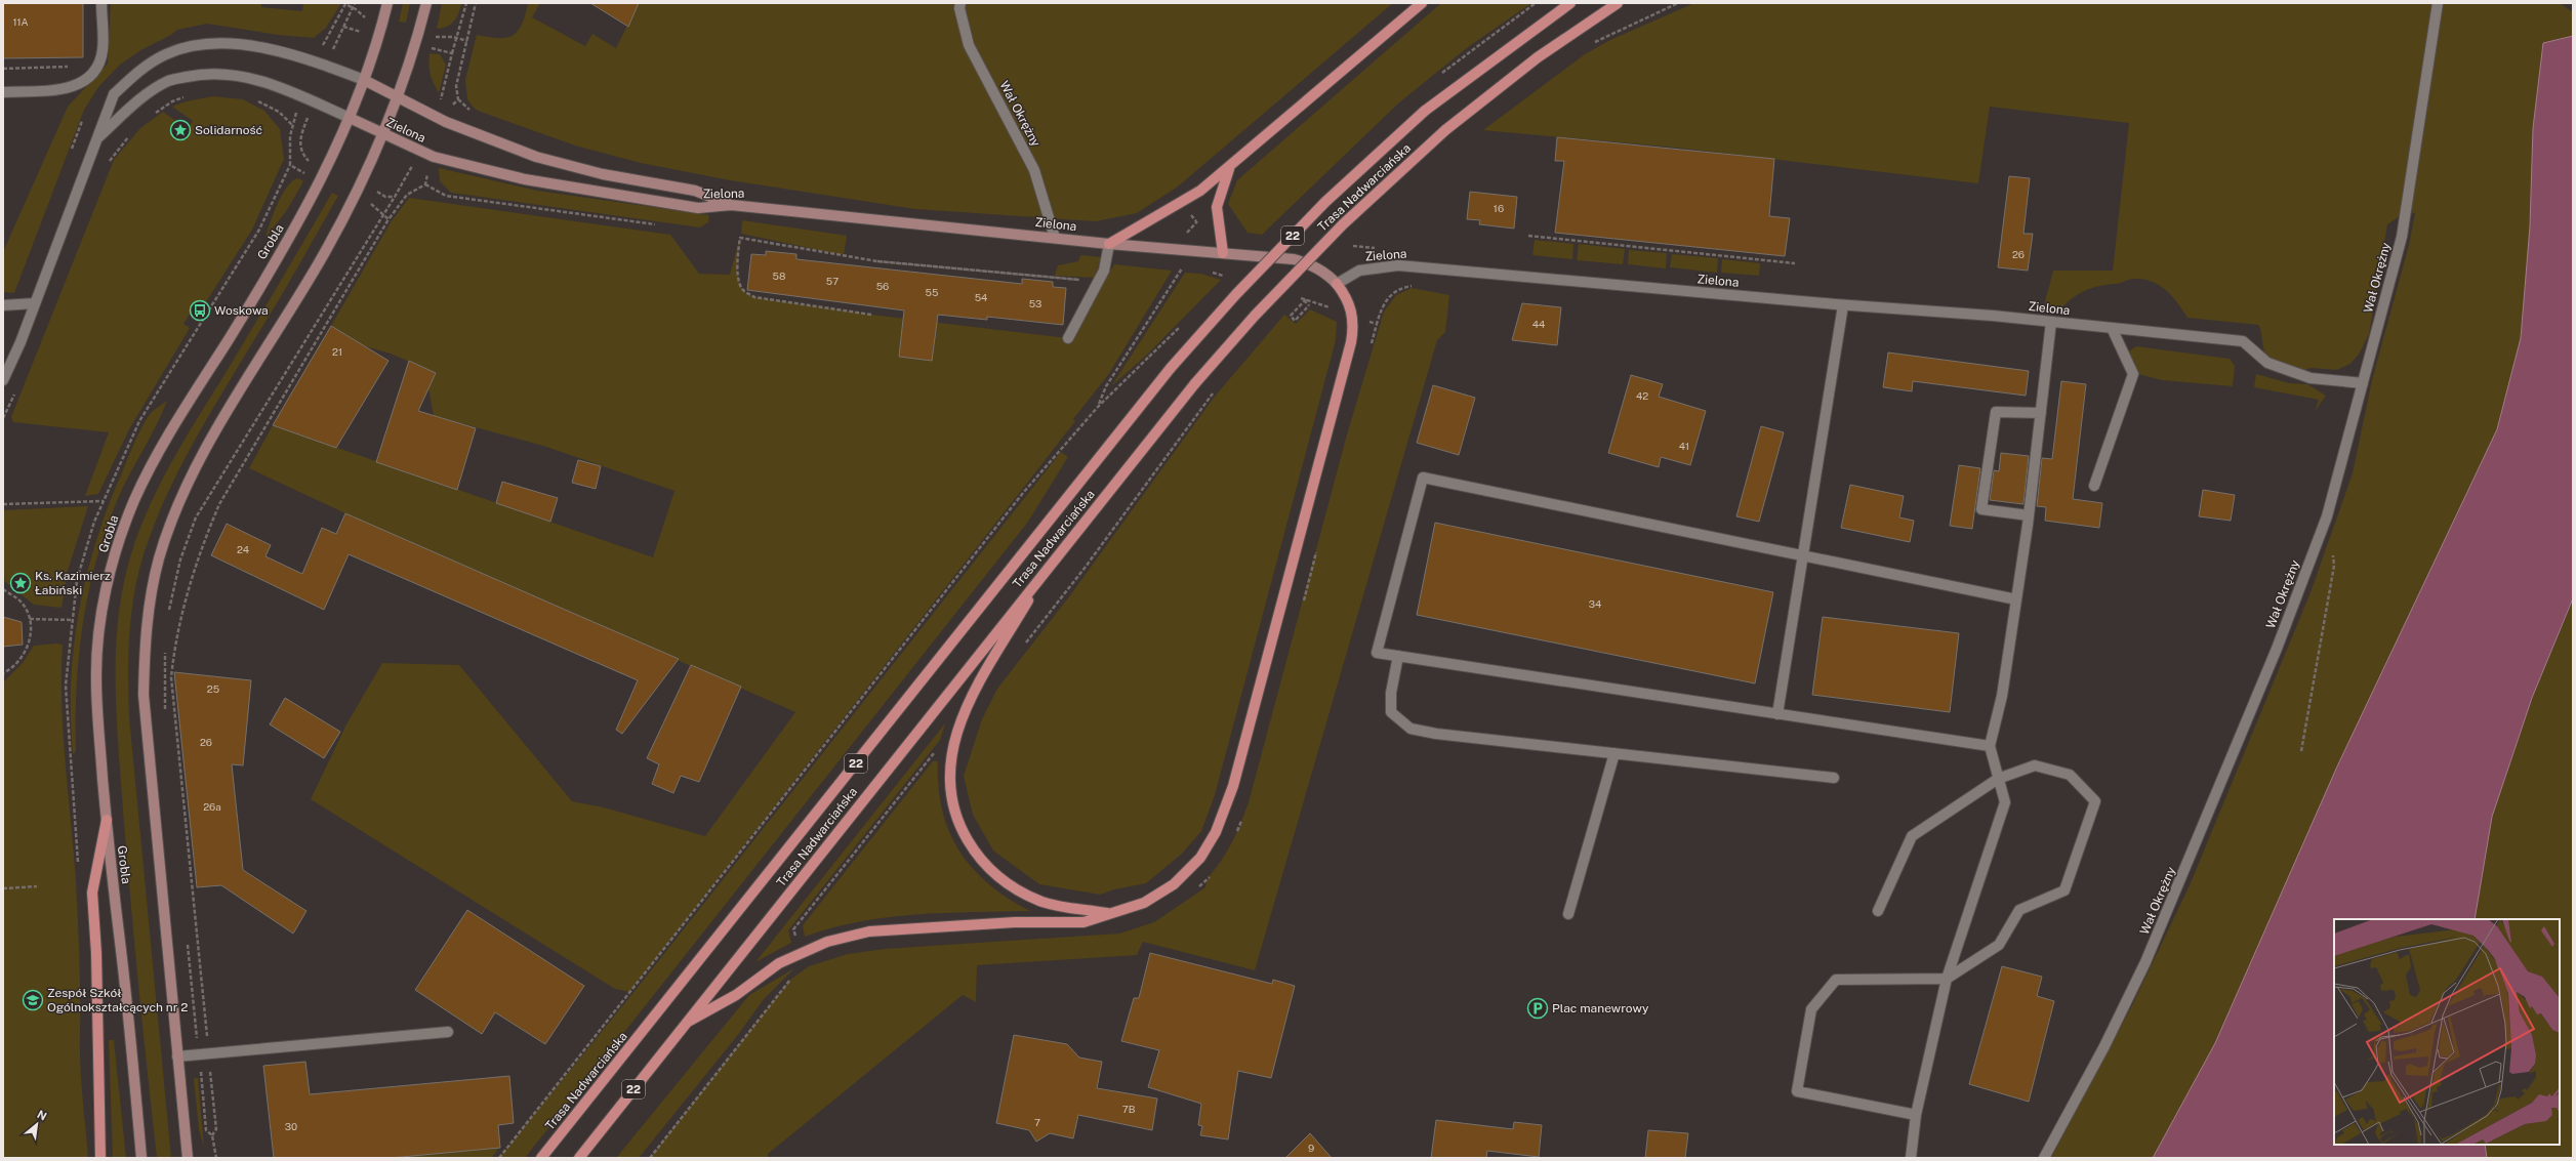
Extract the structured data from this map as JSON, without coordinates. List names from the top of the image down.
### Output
{
  "streets": {
    "main road": [
      "Zielona",
      "Trasa Nadwarciańska",
      "22",
      "Grobla"
    ],
    "street": ["Wał Okrężny"]
  },
  "crossings": [
    ["Wał Okrężny", "Zielona"],
    ["Zielona", "Grobla"]
  ],
  "places": {
    "place": ["Solidarność", "Ks. Kazimierz Łabiński"],
    "bus stop": ["Woskowa"],
    "school or university": ["Zespół Szkół Ogólnokształcących nr 2"],
    "parking": ["Plac manewrowy"]
  },
  "house_numbers": [
    "11A",
    "16",
    "26",
    "58",
    "57",
    "56",
    "55",
    "54",
    "53",
    "44",
    "21",
    "42",
    "41",
    "24",
    "34",
    "25",
    "26",
    "26a",
    "7B",
    "7",
    "30",
    "9"
  ],
  "north": "top right"
}
